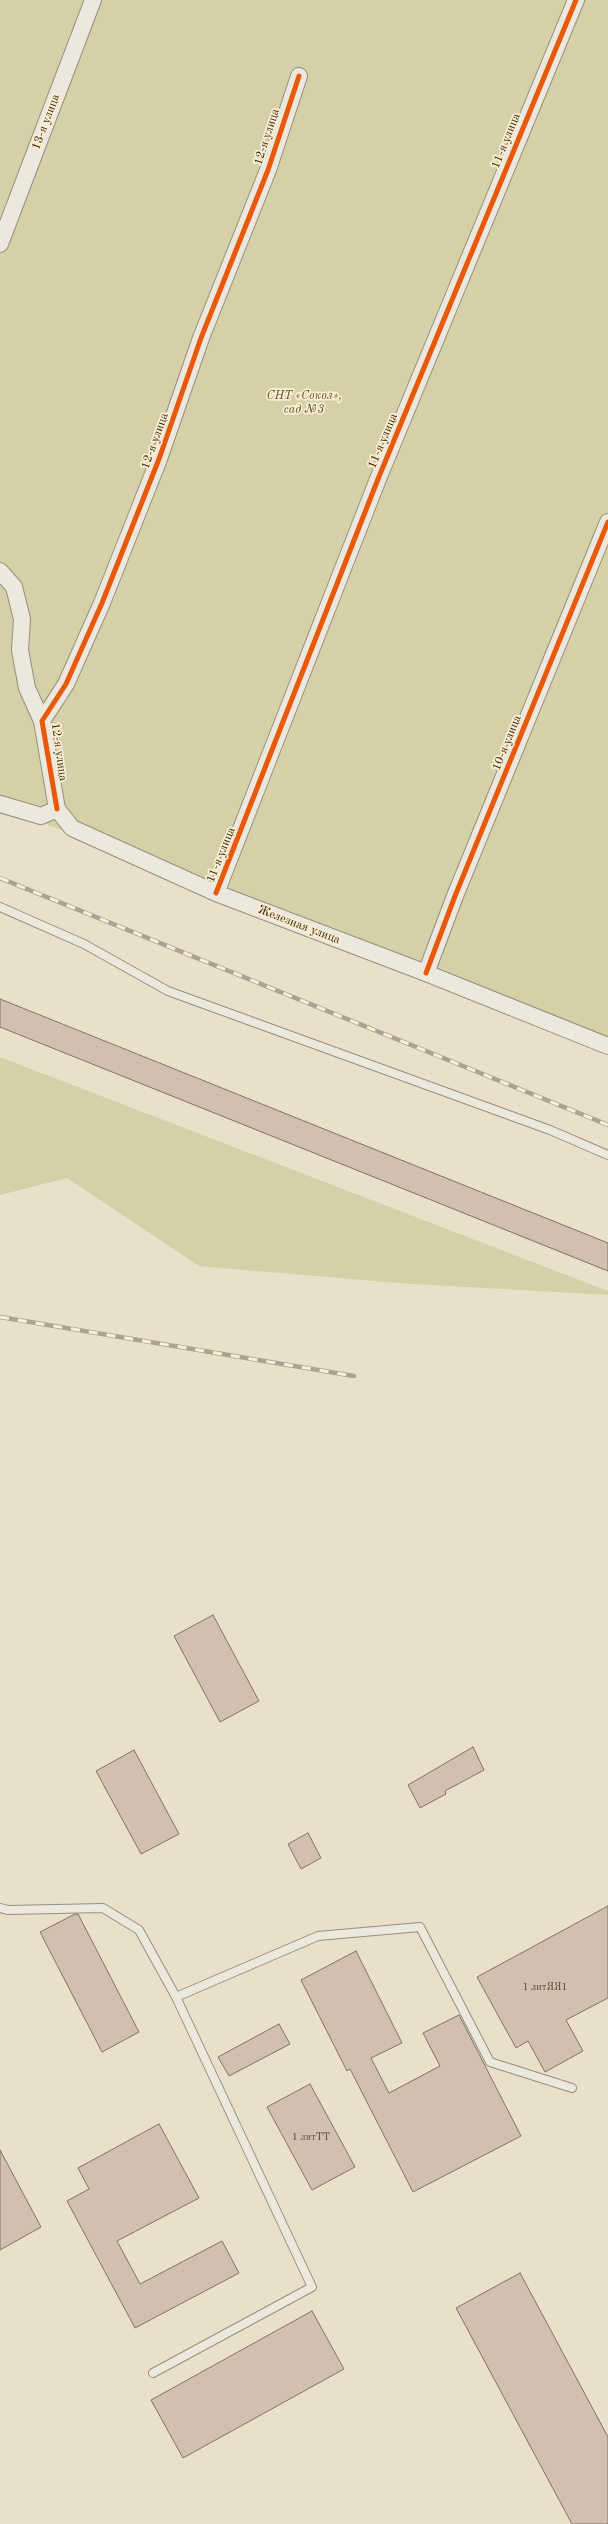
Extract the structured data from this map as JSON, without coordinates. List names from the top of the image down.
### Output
{
  "streets": {
    "street": [
      "13-я улица",
      "12-я улица",
      "11-я улица",
      "10-я улица",
      "Железная улица"
    ]
  },
  "crossings": [
    ["12-я улица", "Железная улица"],
    ["11-я улица", "Железная улица"],
    ["10-я улица", "Железная улица"]
  ],
  "parks": ["СНТ «Сокол», сад №3"],
  "house_numbers": ["1 литЯЯ1", "1 литТТ"]
}
